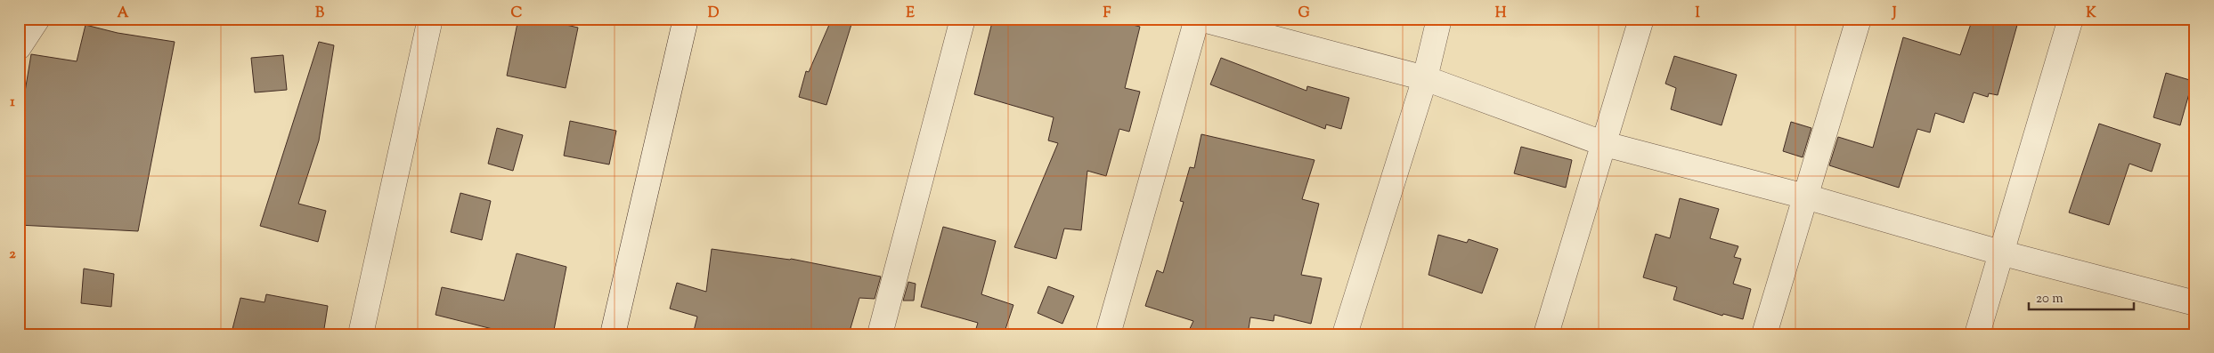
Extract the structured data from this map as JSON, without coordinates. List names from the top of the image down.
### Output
{
  "scale_bar": "20 m",
  "grid": {
    "columns": [
      "A",
      "B",
      "C",
      "D",
      "E",
      "F",
      "G",
      "H",
      "I",
      "J",
      "K"
    ],
    "rows": ["1", "2"]
  }
}
